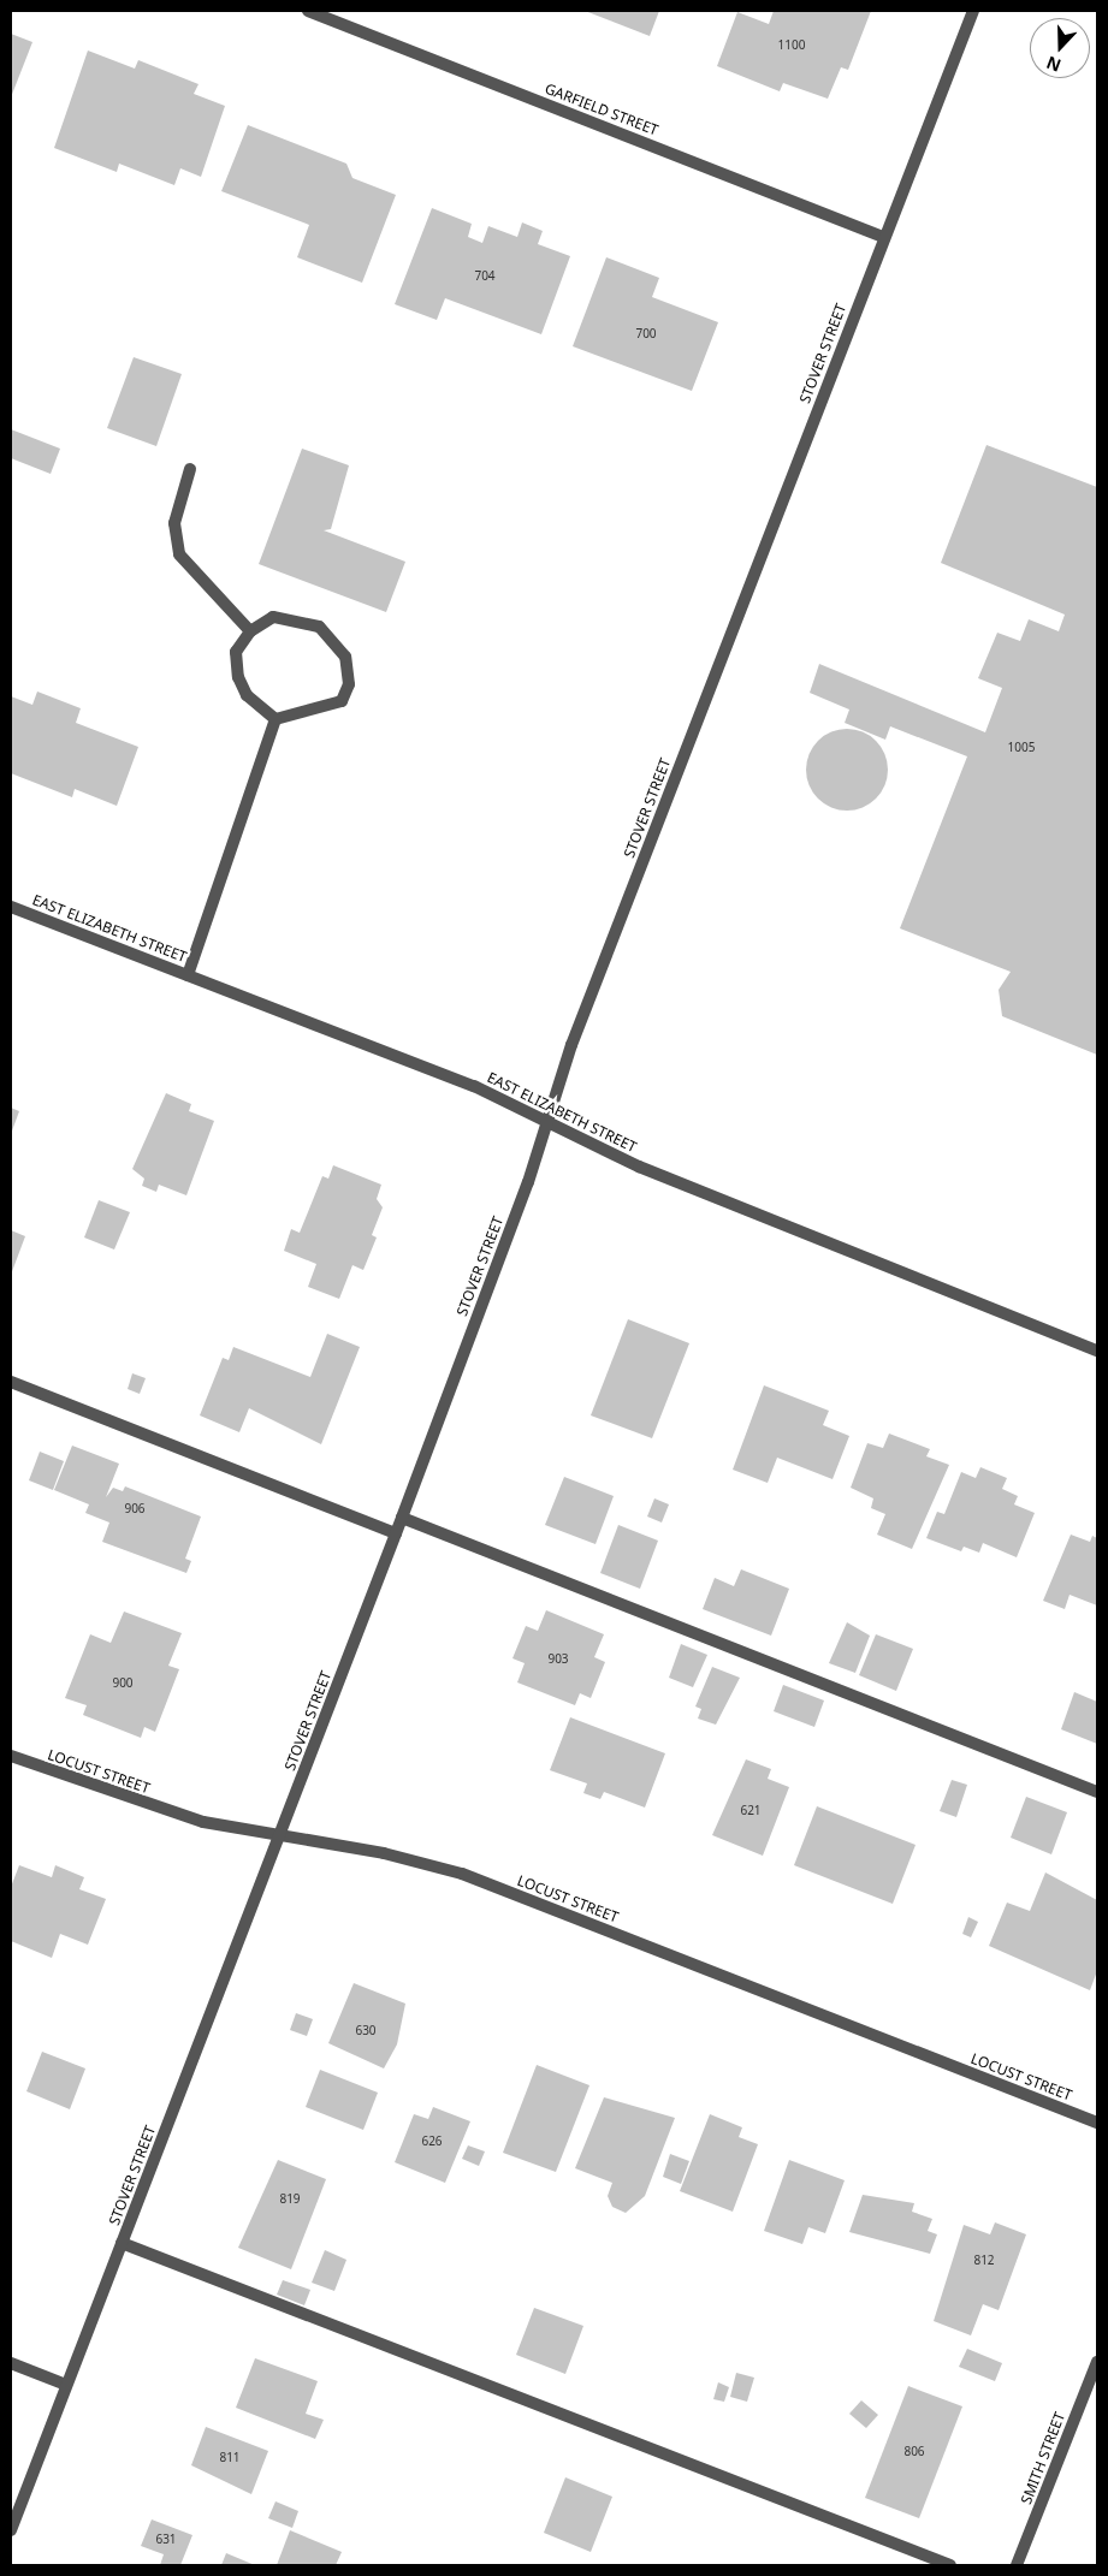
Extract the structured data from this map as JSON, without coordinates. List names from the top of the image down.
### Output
{
  "streets": {
    "street": [
      "GARFIELD STREET",
      "STOVER STREET",
      "EAST ELIZABETH STREET",
      "LOCUST STREET",
      "SMITH STREET"
    ]
  },
  "crossings": [
    ["GARFIELD STREET", "STOVER STREET"],
    ["STOVER STREET", "EAST ELIZABETH STREET"],
    ["STOVER STREET", "LOCUST STREET"]
  ],
  "house_numbers": [
    "1100",
    "704",
    "700",
    "1005",
    "906",
    "903",
    "900",
    "621",
    "630",
    "626",
    "819",
    "812",
    "806",
    "811",
    "631"
  ],
  "north": "bottom"
}
